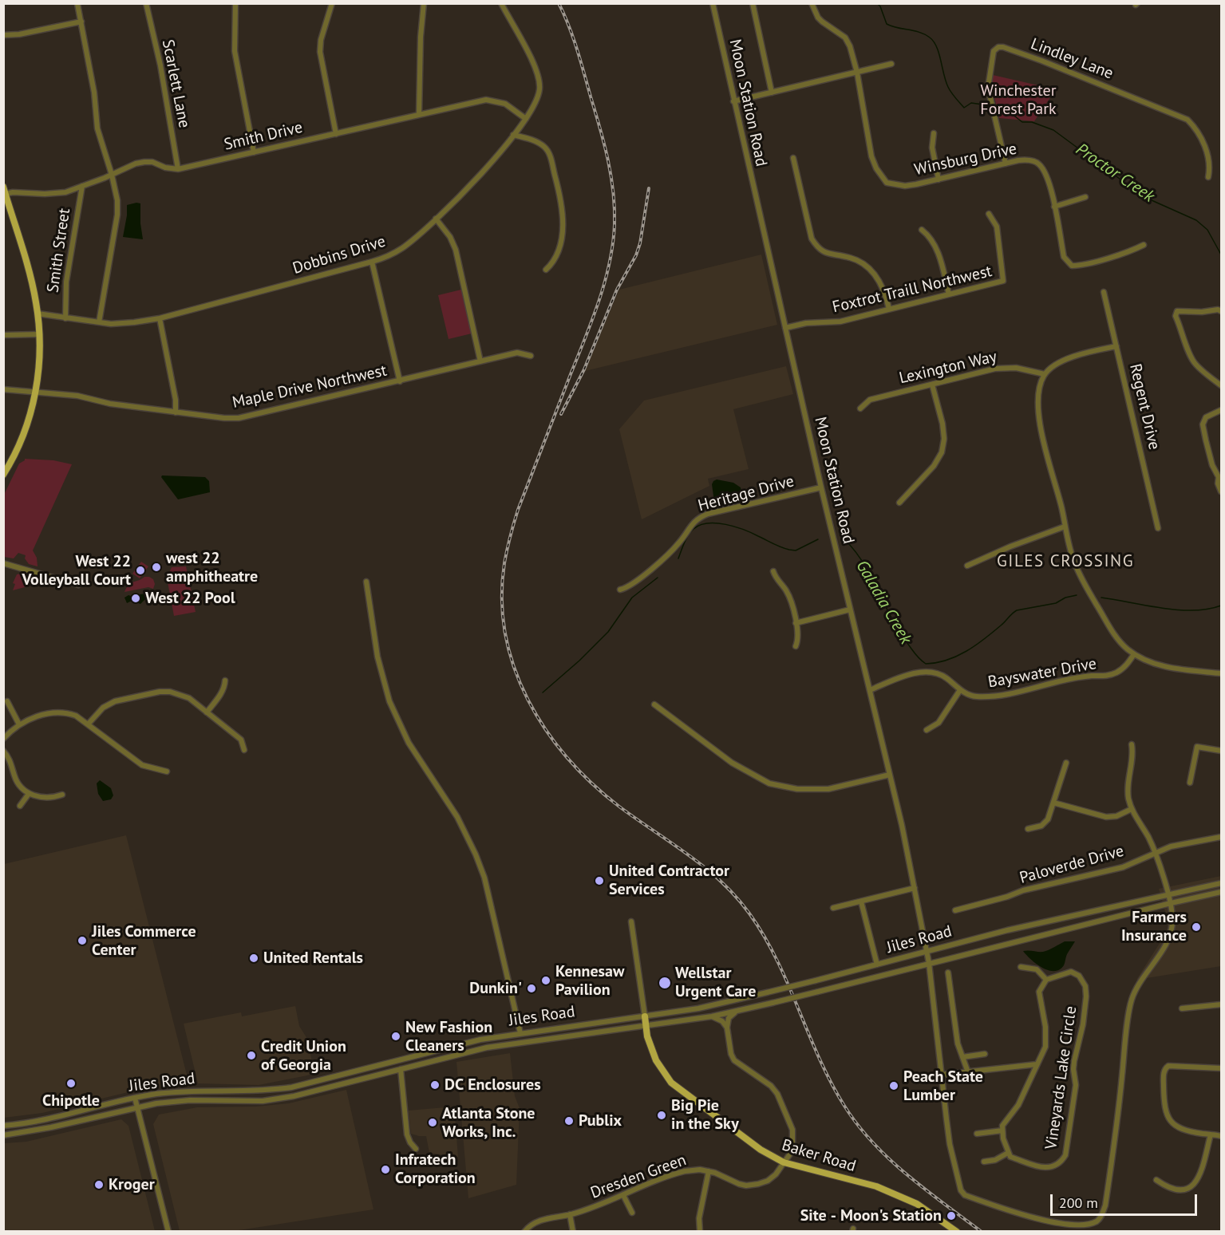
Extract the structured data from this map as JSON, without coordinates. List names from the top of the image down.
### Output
{
  "streets": {
    "main road": ["Baker Road"],
    "street": [
      "Lindley Lane",
      "Scarlett Lane",
      "Moon Station Road",
      "Smith Drive",
      "Winsburg Drive",
      "Smith Street",
      "Dobbins Drive",
      "Foxtrot Traill Northwest",
      "Lexington Way",
      "Maple Drive Northwest",
      "Regent Drive",
      "Heritage Drive",
      "Bayswater Drive",
      "Paloverde Drive",
      "Jiles Road",
      "Vineyards Lake Circle",
      "Dresden Green"
    ]
  },
  "crossings": [
    ["Lindley Lane", "Winsburg Drive"],
    ["Scarlett Lane", "Smith Drive"],
    ["Moon Station Road", "Foxtrot Traill Northwest"],
    ["Moon Station Road", "Heritage Drive"],
    ["Moon Station Road", "Bayswater Drive"],
    ["Moon Station Road", "Jiles Road"],
    ["Smith Drive", "Smith Street"],
    ["Smith Drive", "Dobbins Drive"],
    ["Smith Street", "Dobbins Drive"],
    ["Jiles Road", "Baker Road"],
    ["Baker Road", "Dresden Green"]
  ],
  "districts": ["GILES CROSSING"],
  "water": ["Proctor Creek", "Galadia Creek"],
  "parks": ["Winchester Forest Park"],
  "places": [
    "west 22 amphitheatre",
    "West 22 Volleyball Court",
    "West 22 Pool",
    "United Contractor Services",
    "Farmers Insurance",
    "Jiles Commerce Center",
    "United Rentals",
    "Kennesaw Pavilion",
    "Wellstar Urgent Care",
    "Dunkin'",
    "New Fashion Cleaners",
    "Credit Union of Georgia",
    "Chipotle",
    "DC Enclosures",
    "Peach State Lumber",
    "Big Pie in the Sky",
    "Publix",
    "Atlanta Stone Works, Inc.",
    "Infratech Corporation",
    "Kroger",
    "Site - Moon's Station"
  ],
  "scale_bar": "200 m"
}
